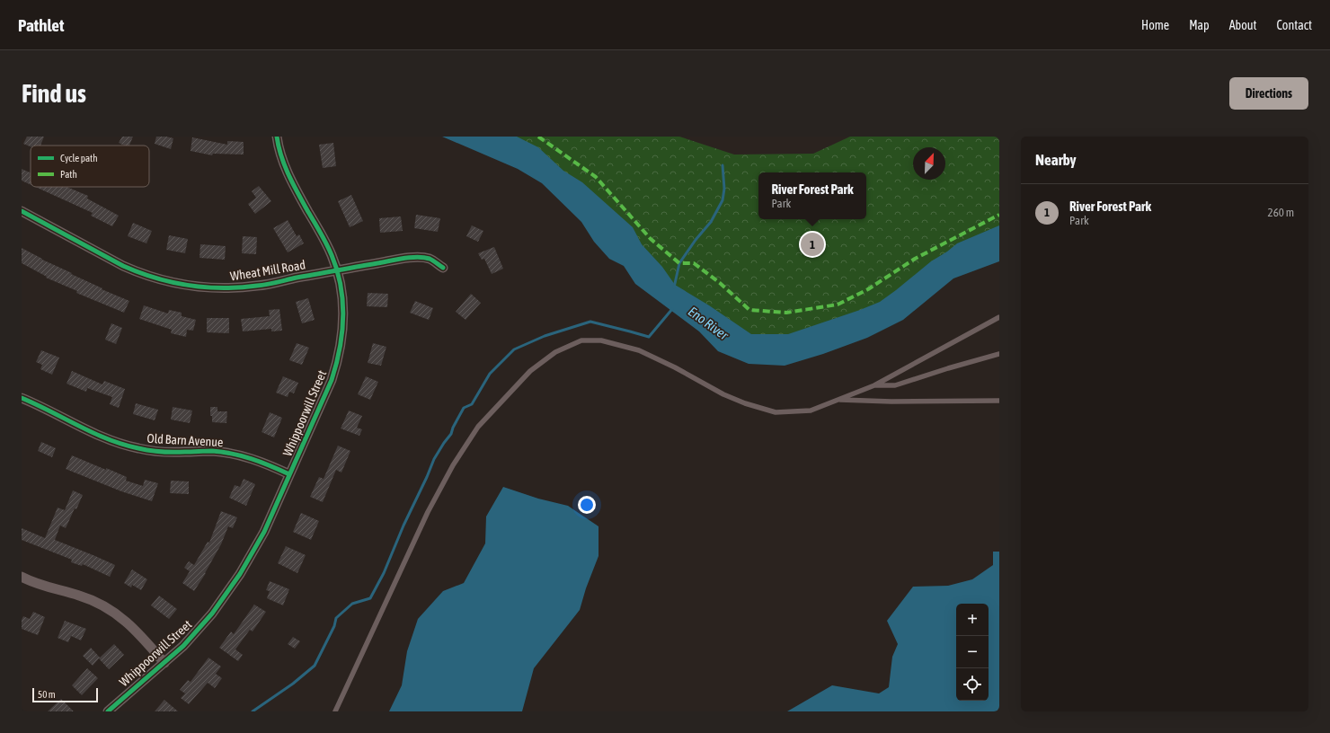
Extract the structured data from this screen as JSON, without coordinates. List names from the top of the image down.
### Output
{
  "streets": {
    "street": ["Wheat Mill Road", "Whippoorwill Street", "Old Barn Avenue"]
  },
  "crossings": [
    ["Wheat Mill Road", "Whippoorwill Street"],
    ["Whippoorwill Street", "Old Barn Avenue"]
  ],
  "water": ["Eno River"],
  "legend": ["Cycle path", "Path"],
  "scale_bar": "50 m",
  "north": "top right",
  "page": {
    "header": "Pathlet",
    "nav": [
      "Home",
      "Map",
      "About",
      "Contact"
    ],
    "buttons": "Directions",
    "title": "Find us",
    "heading": "Nearby",
    "popup": ["River Forest Park", "Park"],
    "list": [
      {
        "mark": "1",
        "name": "River Forest Park",
        "note": "Park",
        "value": "260 m"
      }
    ],
    "pins": "1",
    "map_buttons": ["+", "−"],
    "scale": "50 m"
  }
}
